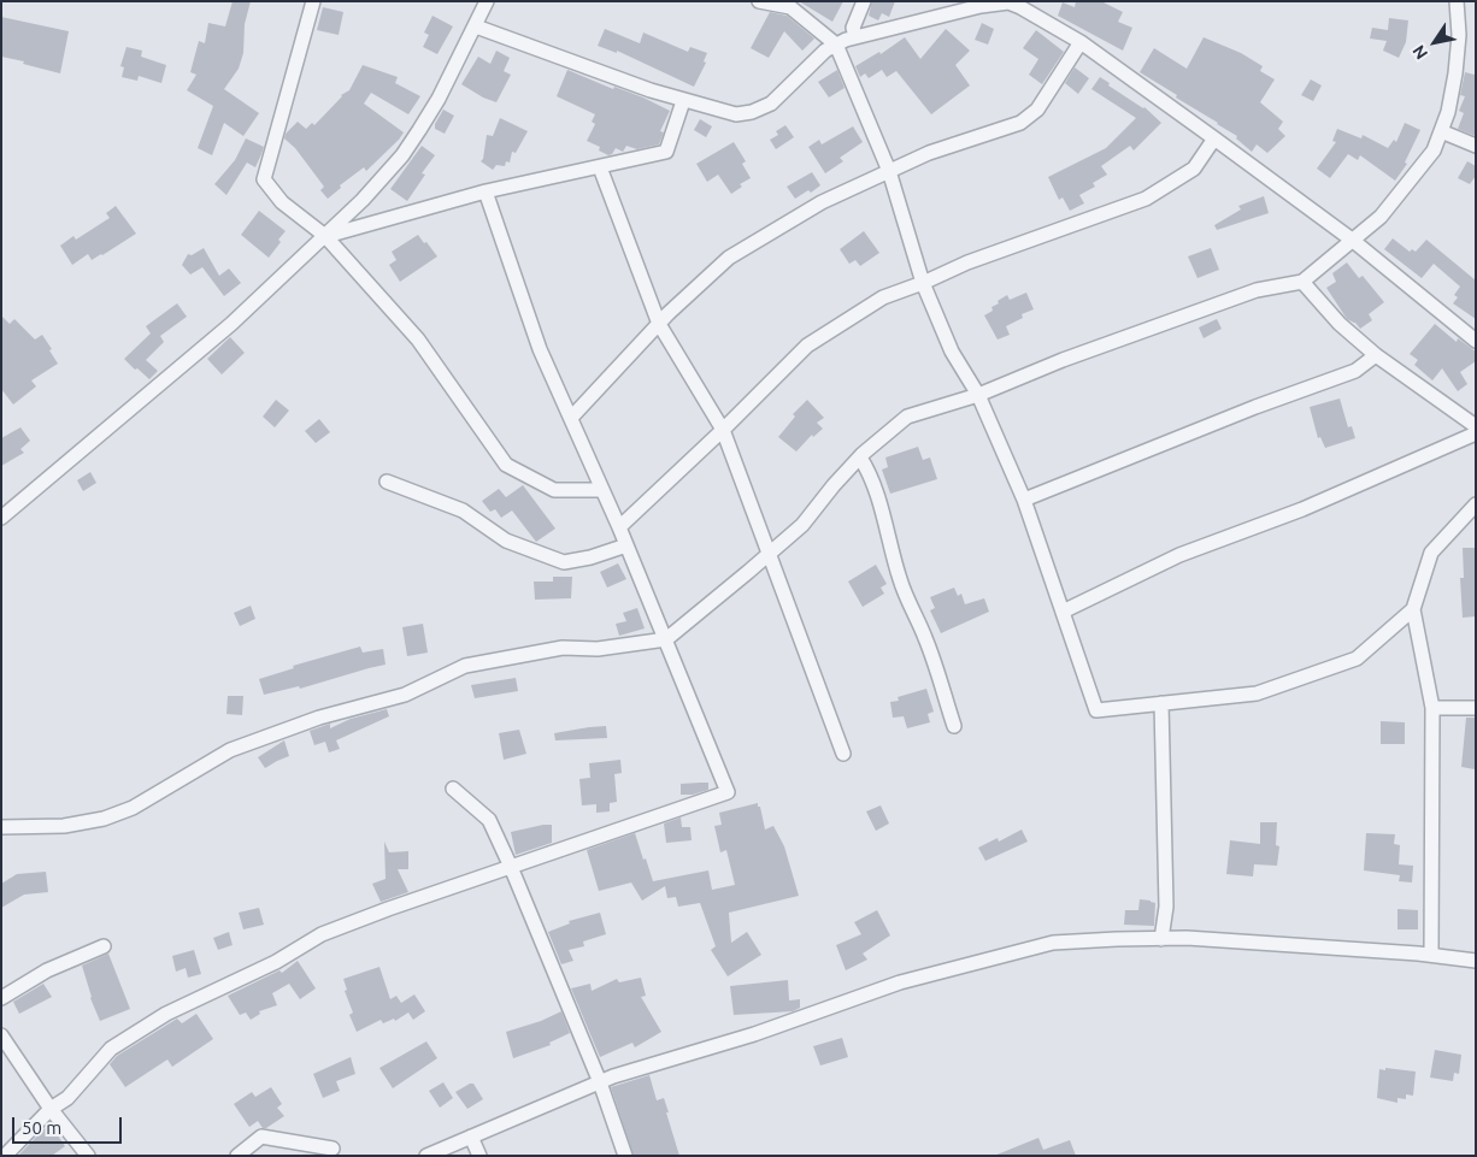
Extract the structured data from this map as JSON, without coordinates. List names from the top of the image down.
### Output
{
  "scale_bar": "50 m",
  "north": "bottom left"
}
